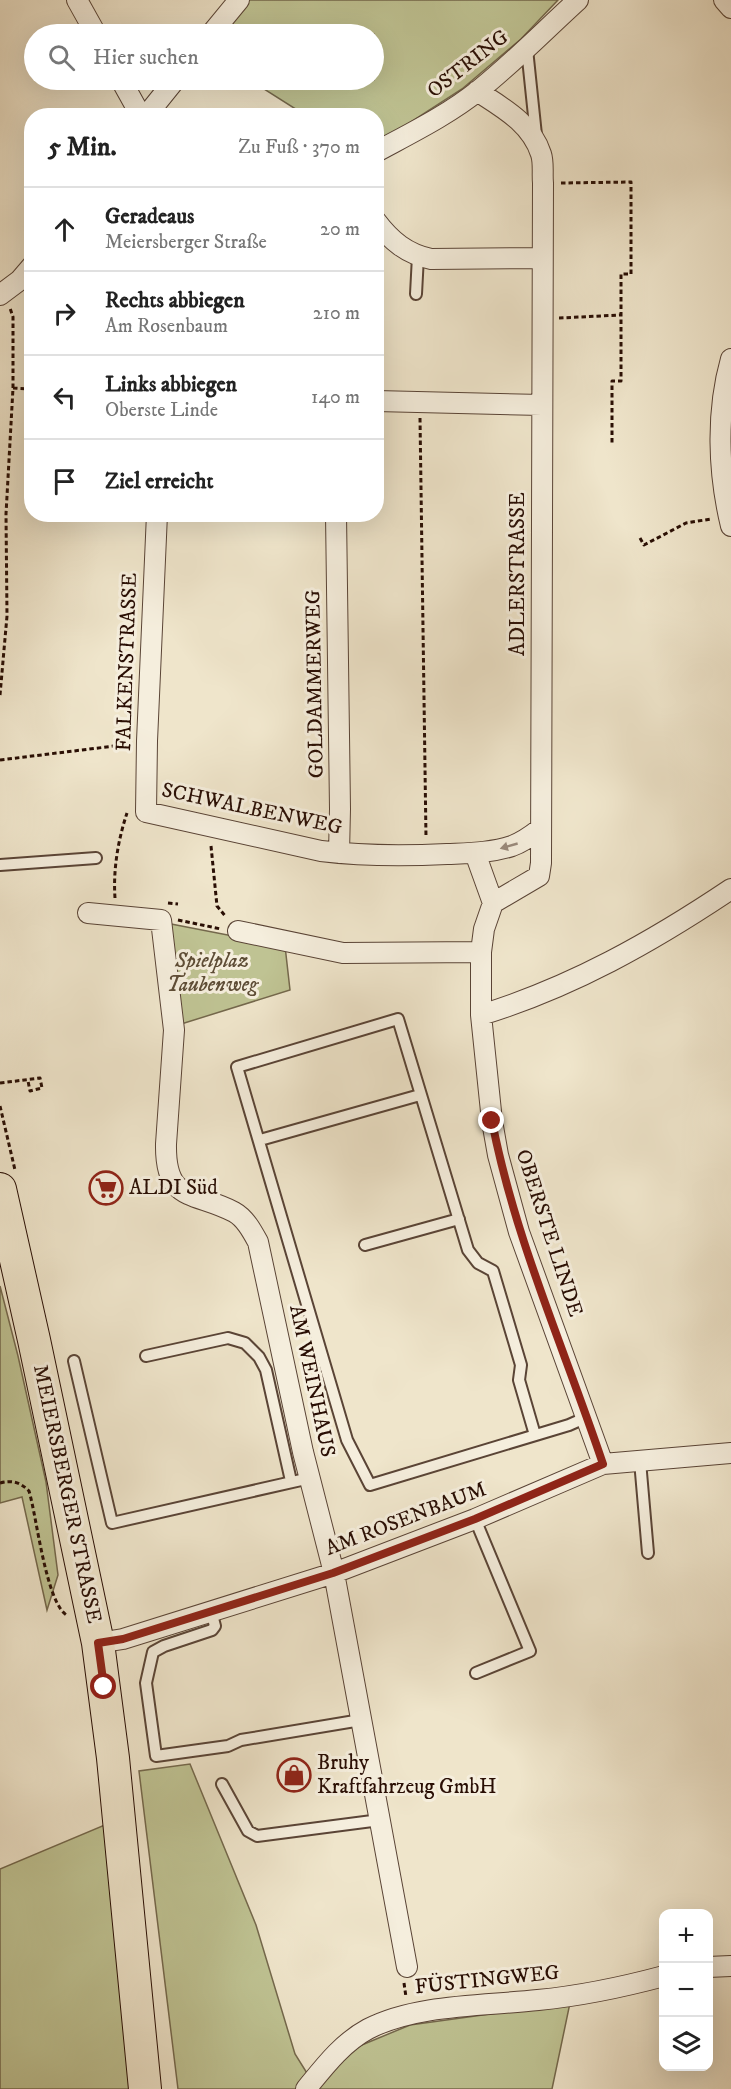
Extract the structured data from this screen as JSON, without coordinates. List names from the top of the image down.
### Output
{
  "streets": {
    "main road": ["MEIERSBERGER STRASSE"],
    "street": [
      "OSTRING",
      "ADLERSTRASSE",
      "FALKENSTRASSE",
      "GOLDAMMERWEG",
      "SCHWALBENWEG",
      "OBERSTE LINDE",
      "AM WEINHAUS",
      "AM ROSENBAUM",
      "FÜSTINGWEG"
    ]
  },
  "crossings": [
    ["OSTRING", "ADLERSTRASSE"],
    ["ADLERSTRASSE", "OBERSTE LINDE"],
    ["FALKENSTRASSE", "SCHWALBENWEG"],
    ["GOLDAMMERWEG", "SCHWALBENWEG"],
    ["OBERSTE LINDE", "AM ROSENBAUM"],
    ["AM WEINHAUS", "AM ROSENBAUM"],
    ["MEIERSBERGER STRASSE", "AM ROSENBAUM"]
  ],
  "parks": ["Spielplaz Taubenweg"],
  "places": {
    "supermarket": ["ALDI Süd"],
    "shop": ["Bruhy Kraftfahrzeug GmbH"]
  },
  "page": {
    "search": "Hier suchen",
    "heading": ["5 Min.", "Zu Fuß · 370 m"],
    "list": [
      ["Geradeaus", "Meiersberger Straße", "20 m"],
      ["Rechts abbiegen", "Am Rosenbaum", "210 m"],
      ["Links abbiegen", "Oberste Linde", "140 m"],
      "Ziel erreicht"
    ],
    "map_buttons": ["+", "−"]
  }
}
